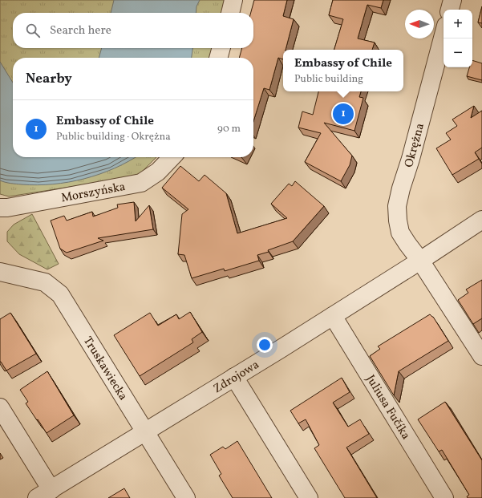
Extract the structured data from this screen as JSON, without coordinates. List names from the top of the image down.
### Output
{
  "streets": {
    "street": [
      "Okrężna",
      "Morszyńska",
      "Truskawiecka",
      "Zdrojowa",
      "Juliusa Fučíka"
    ]
  },
  "crossings": [
    ["Okrężna", "Zdrojowa"],
    ["Truskawiecka", "Zdrojowa"],
    ["Zdrojowa", "Juliusa Fučíka"]
  ],
  "north": "left",
  "page": {
    "map_buttons": ["+", "−"],
    "search": "Search here",
    "popup": ["Embassy of Chile", "Public building"],
    "heading": "Nearby",
    "list": [
      {
        "mark": "1",
        "name": "Embassy of Chile",
        "note": "Public building · Okrężna",
        "value": "90 m"
      }
    ],
    "pins": "1"
  }
}
